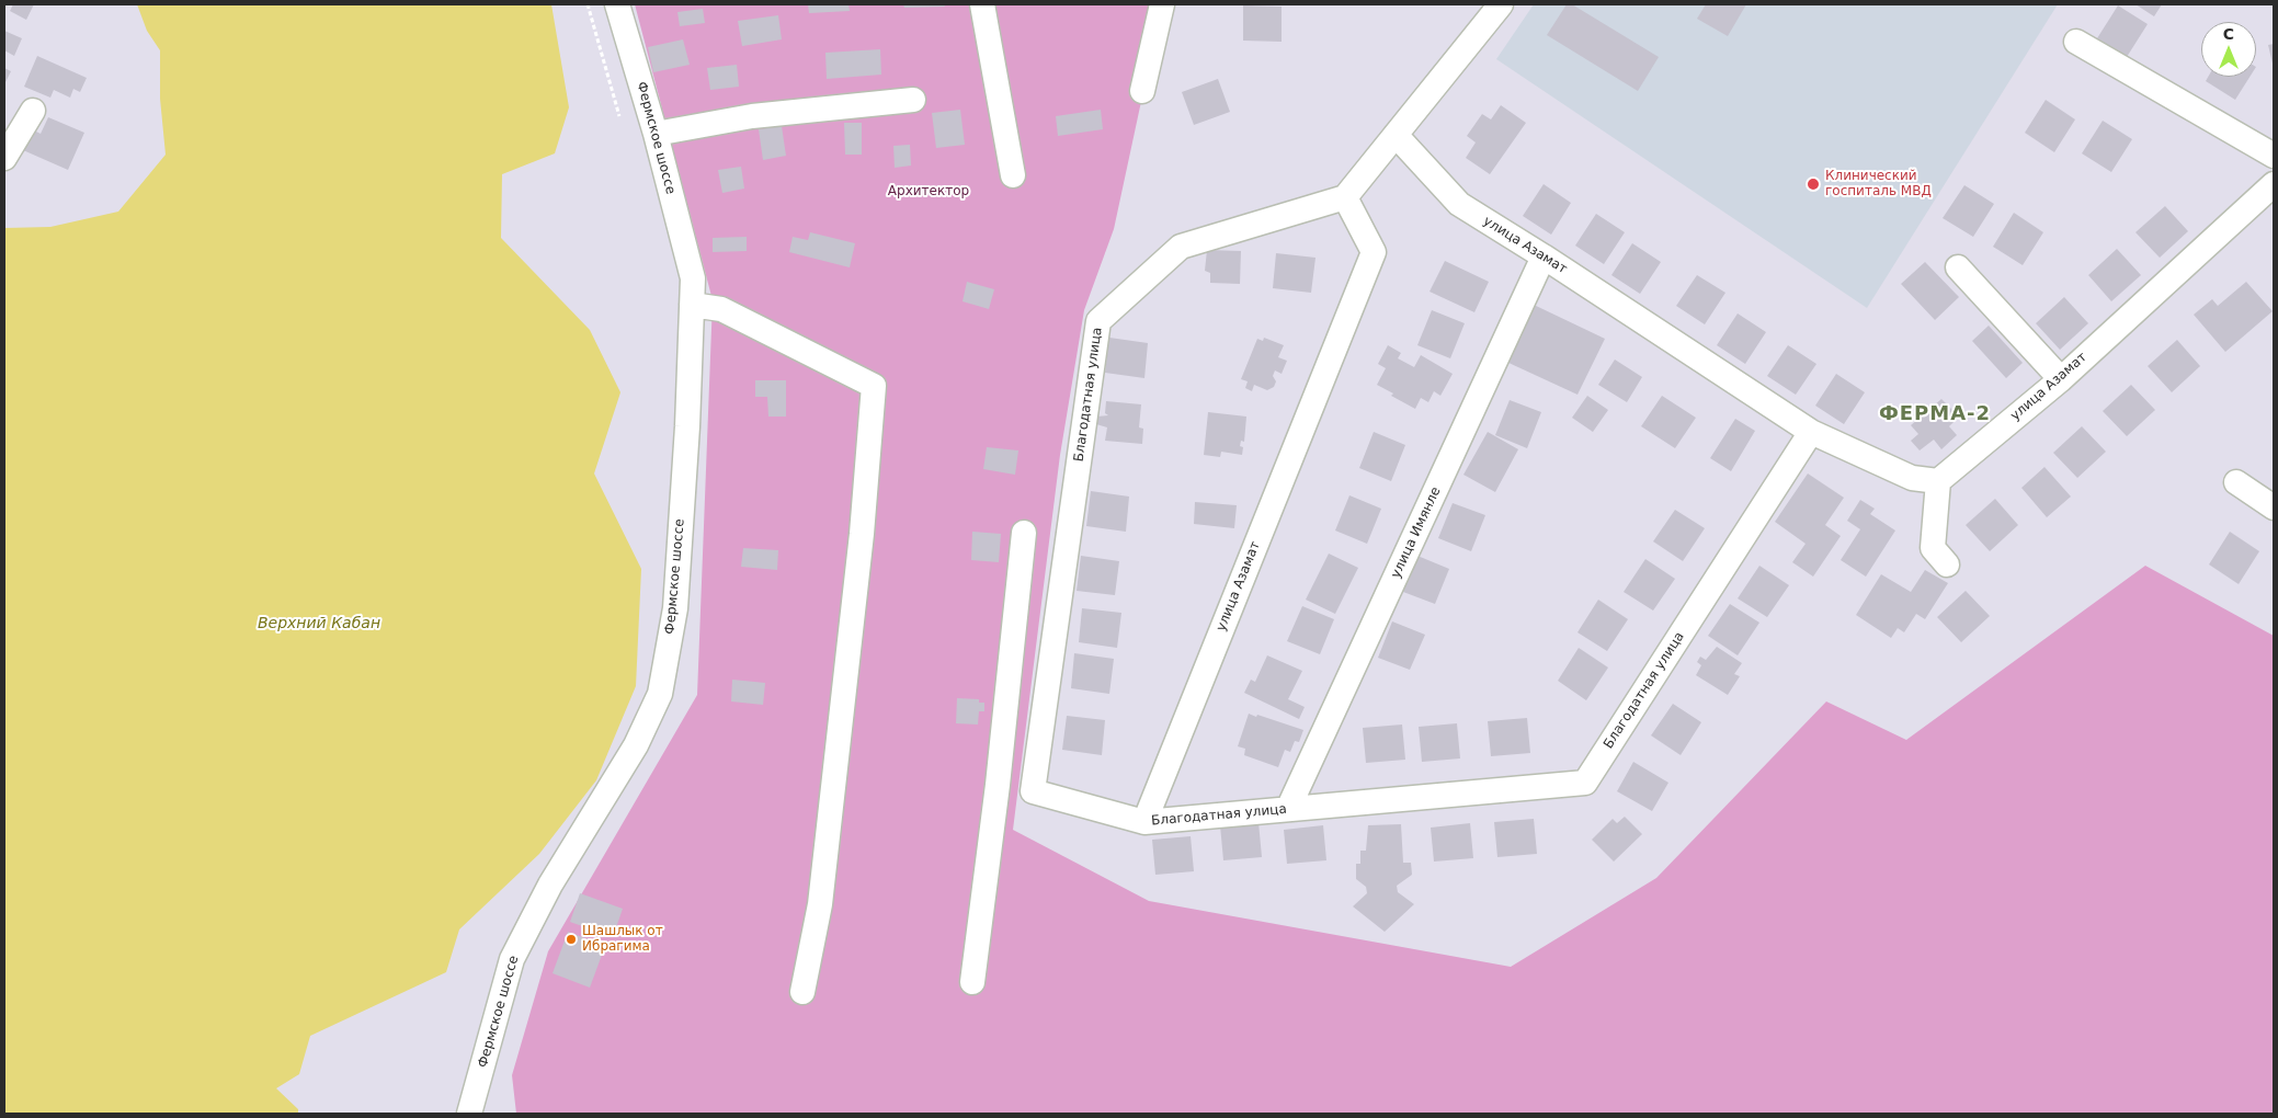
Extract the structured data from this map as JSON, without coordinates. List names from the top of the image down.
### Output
{
  "streets": {
    "street": [
      "Фермское шоссе",
      "улица Азамат",
      "Благодатная улица",
      "улица Имянле"
    ]
  },
  "crossings": [
    ["улица Азамат", "Благодатная улица"],
    ["улица Азамат", "улица Имянле"],
    ["Благодатная улица", "улица Имянле"]
  ],
  "districts": ["ФЕРМА-2"],
  "water": ["Верхний Кабан"],
  "parks": ["Архитектор"],
  "places": ["Клинический госпиталь МВД", "Шашлык от Ибрагима"],
  "north": "top"
}
